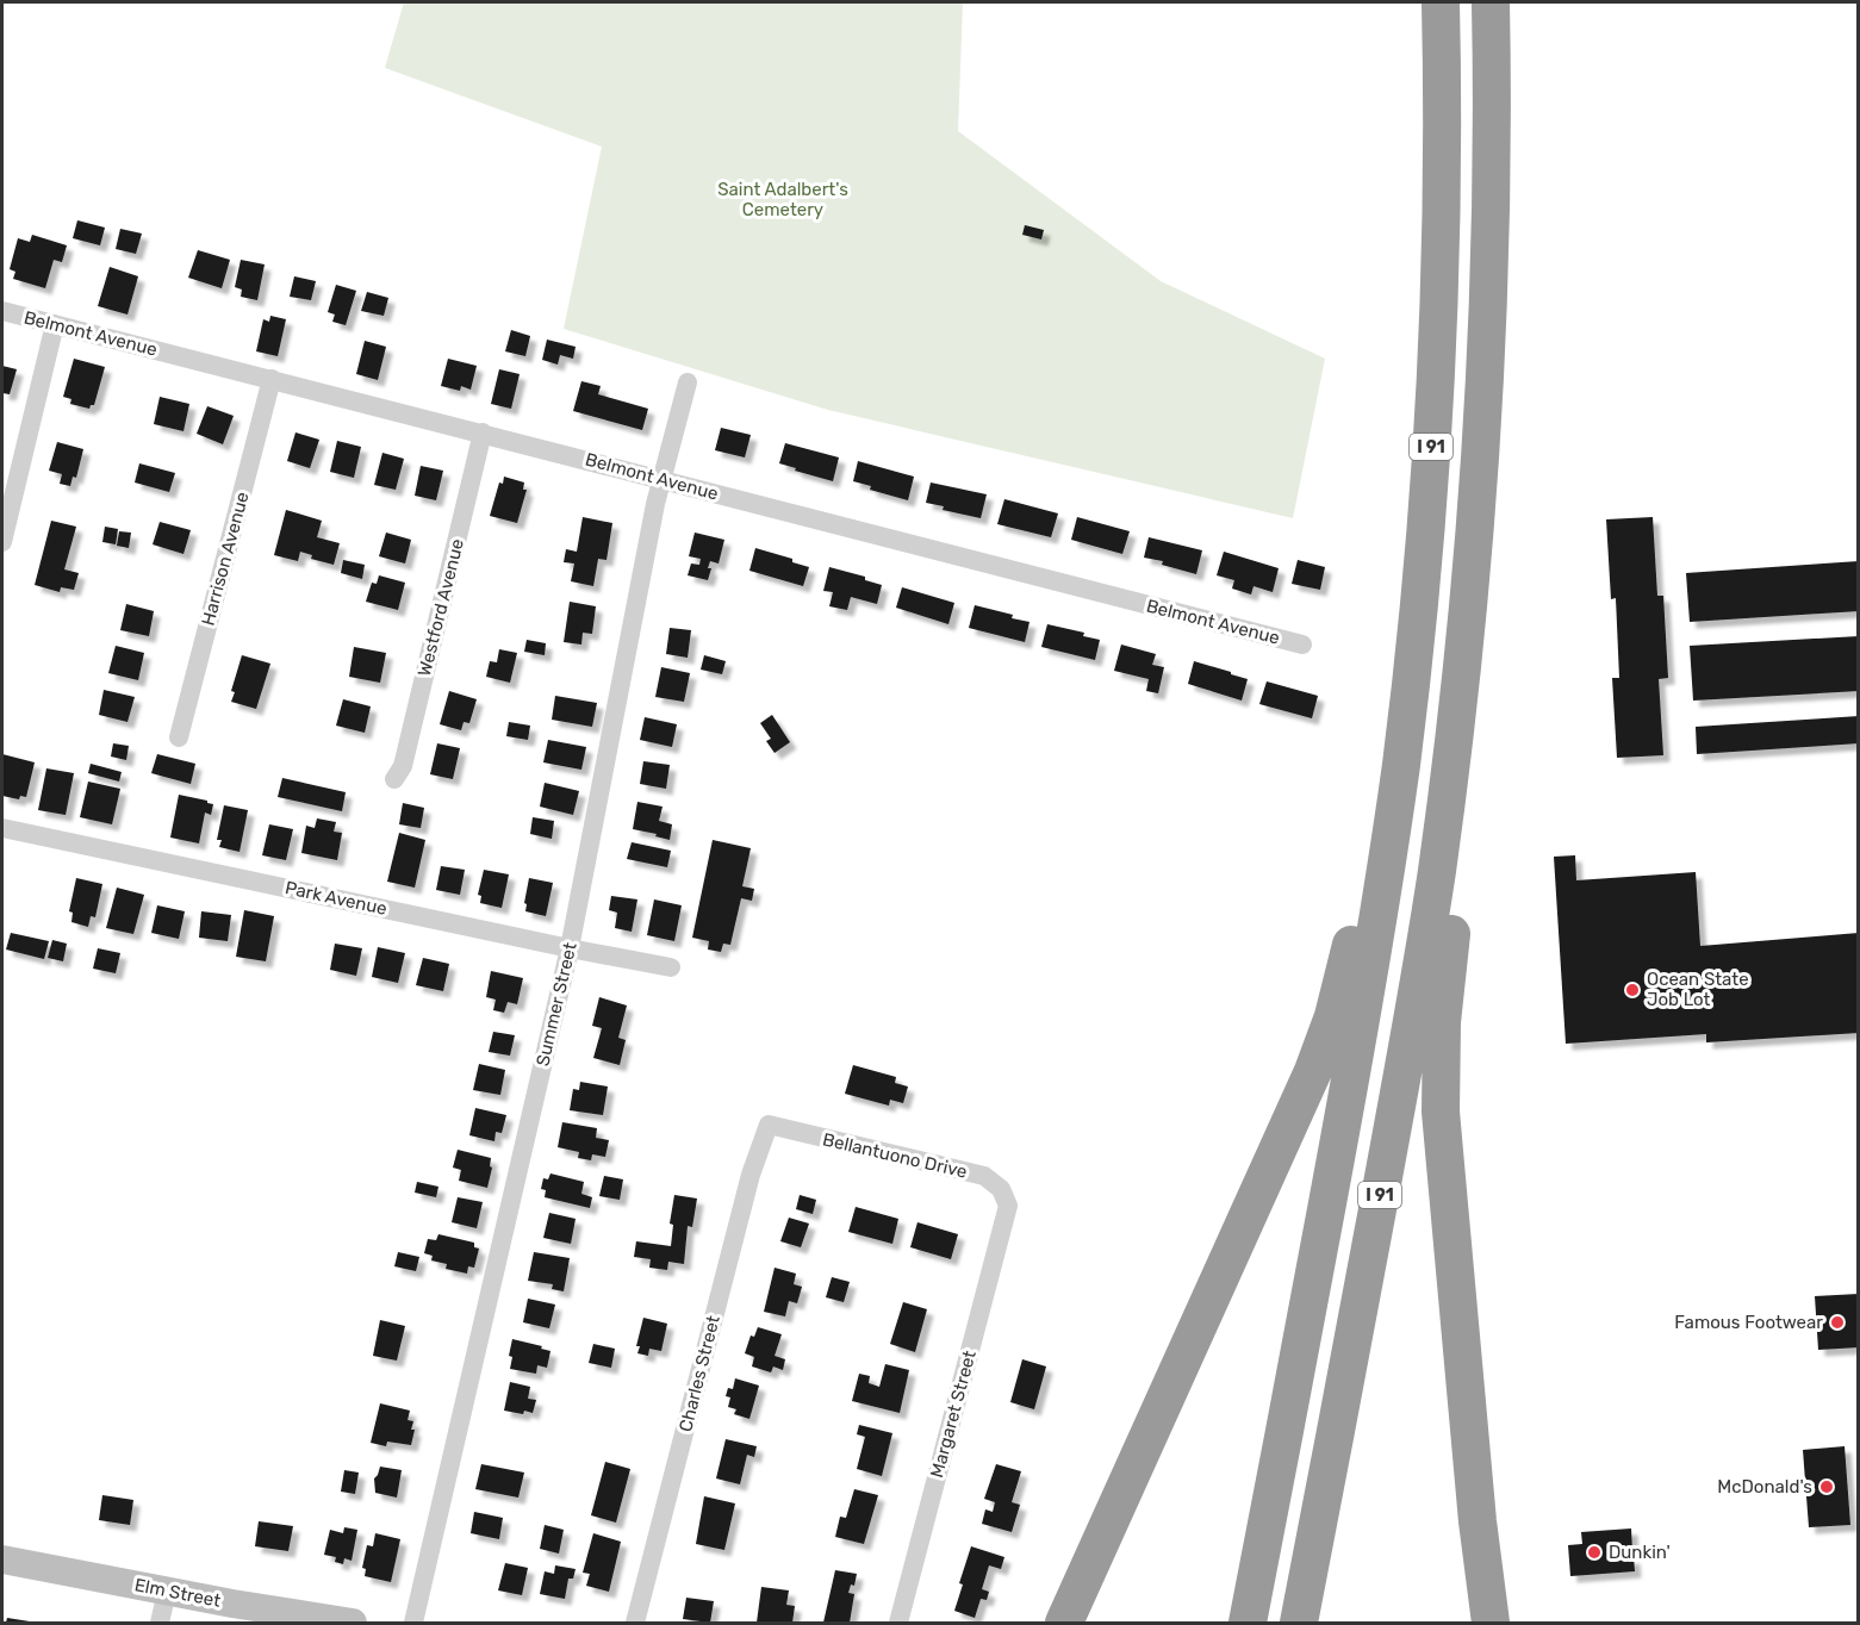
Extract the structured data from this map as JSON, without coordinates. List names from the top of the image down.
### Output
{
  "streets": {
    "highway": ["I 91"],
    "main road": ["Elm Street"],
    "street": [
      "Belmont Avenue",
      "Harrison Avenue",
      "Westford Avenue",
      "Park Avenue",
      "Summer Street",
      "Bellantuono Drive",
      "Charles Street",
      "Margaret Street"
    ]
  },
  "crossings": [
    ["Belmont Avenue", "Harrison Avenue"],
    ["Belmont Avenue", "Westford Avenue"],
    ["Belmont Avenue", "Summer Street"],
    ["Park Avenue", "Summer Street"],
    ["Bellantuono Drive", "Charles Street"],
    ["Bellantuono Drive", "Margaret Street"]
  ],
  "parks": ["Saint Adalbert's Cemetery"],
  "places": [
    "Ocean State Job Lot",
    "Famous Footwear",
    "McDonald's",
    "Dunkin'"
  ]
}
